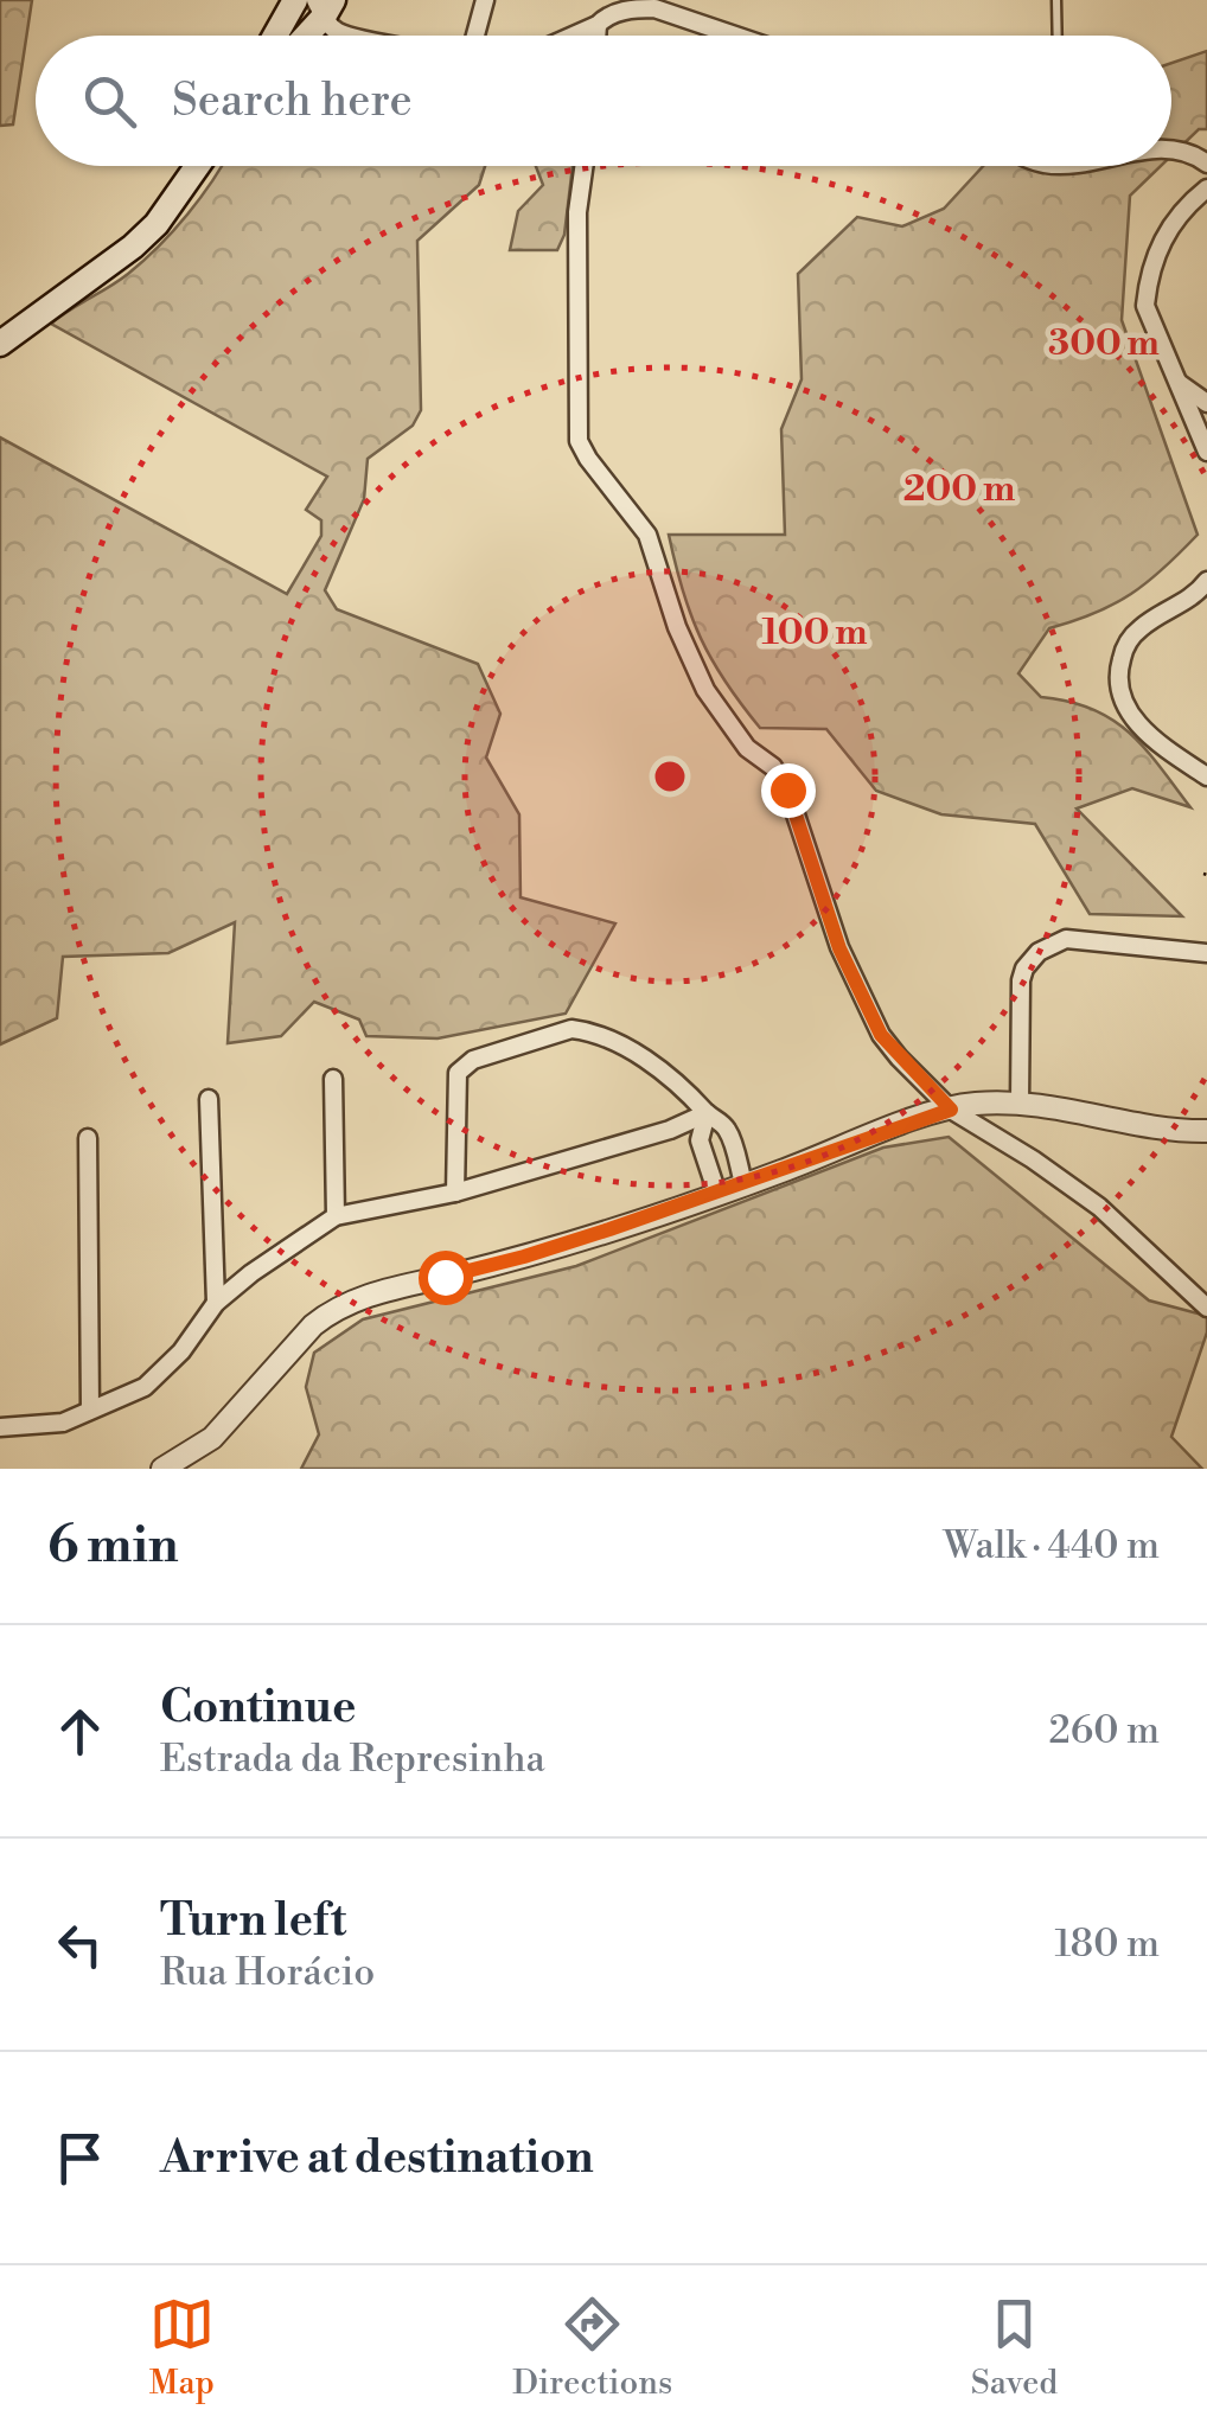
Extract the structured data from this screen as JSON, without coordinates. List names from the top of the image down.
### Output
{
  "page": {
    "search": "Search here",
    "heading": ["6 min", "Walk · 440 m"],
    "list": [
      ["Continue", "Estrada da Represinha", "260 m"],
      ["Turn left", "Rua Horácio", "180 m"],
      "Arrive at destination"
    ],
    "nav": ["Map", "Directions", "Saved"]
  },
  "rings": ["300 m", "200 m", "100 m"]
}
